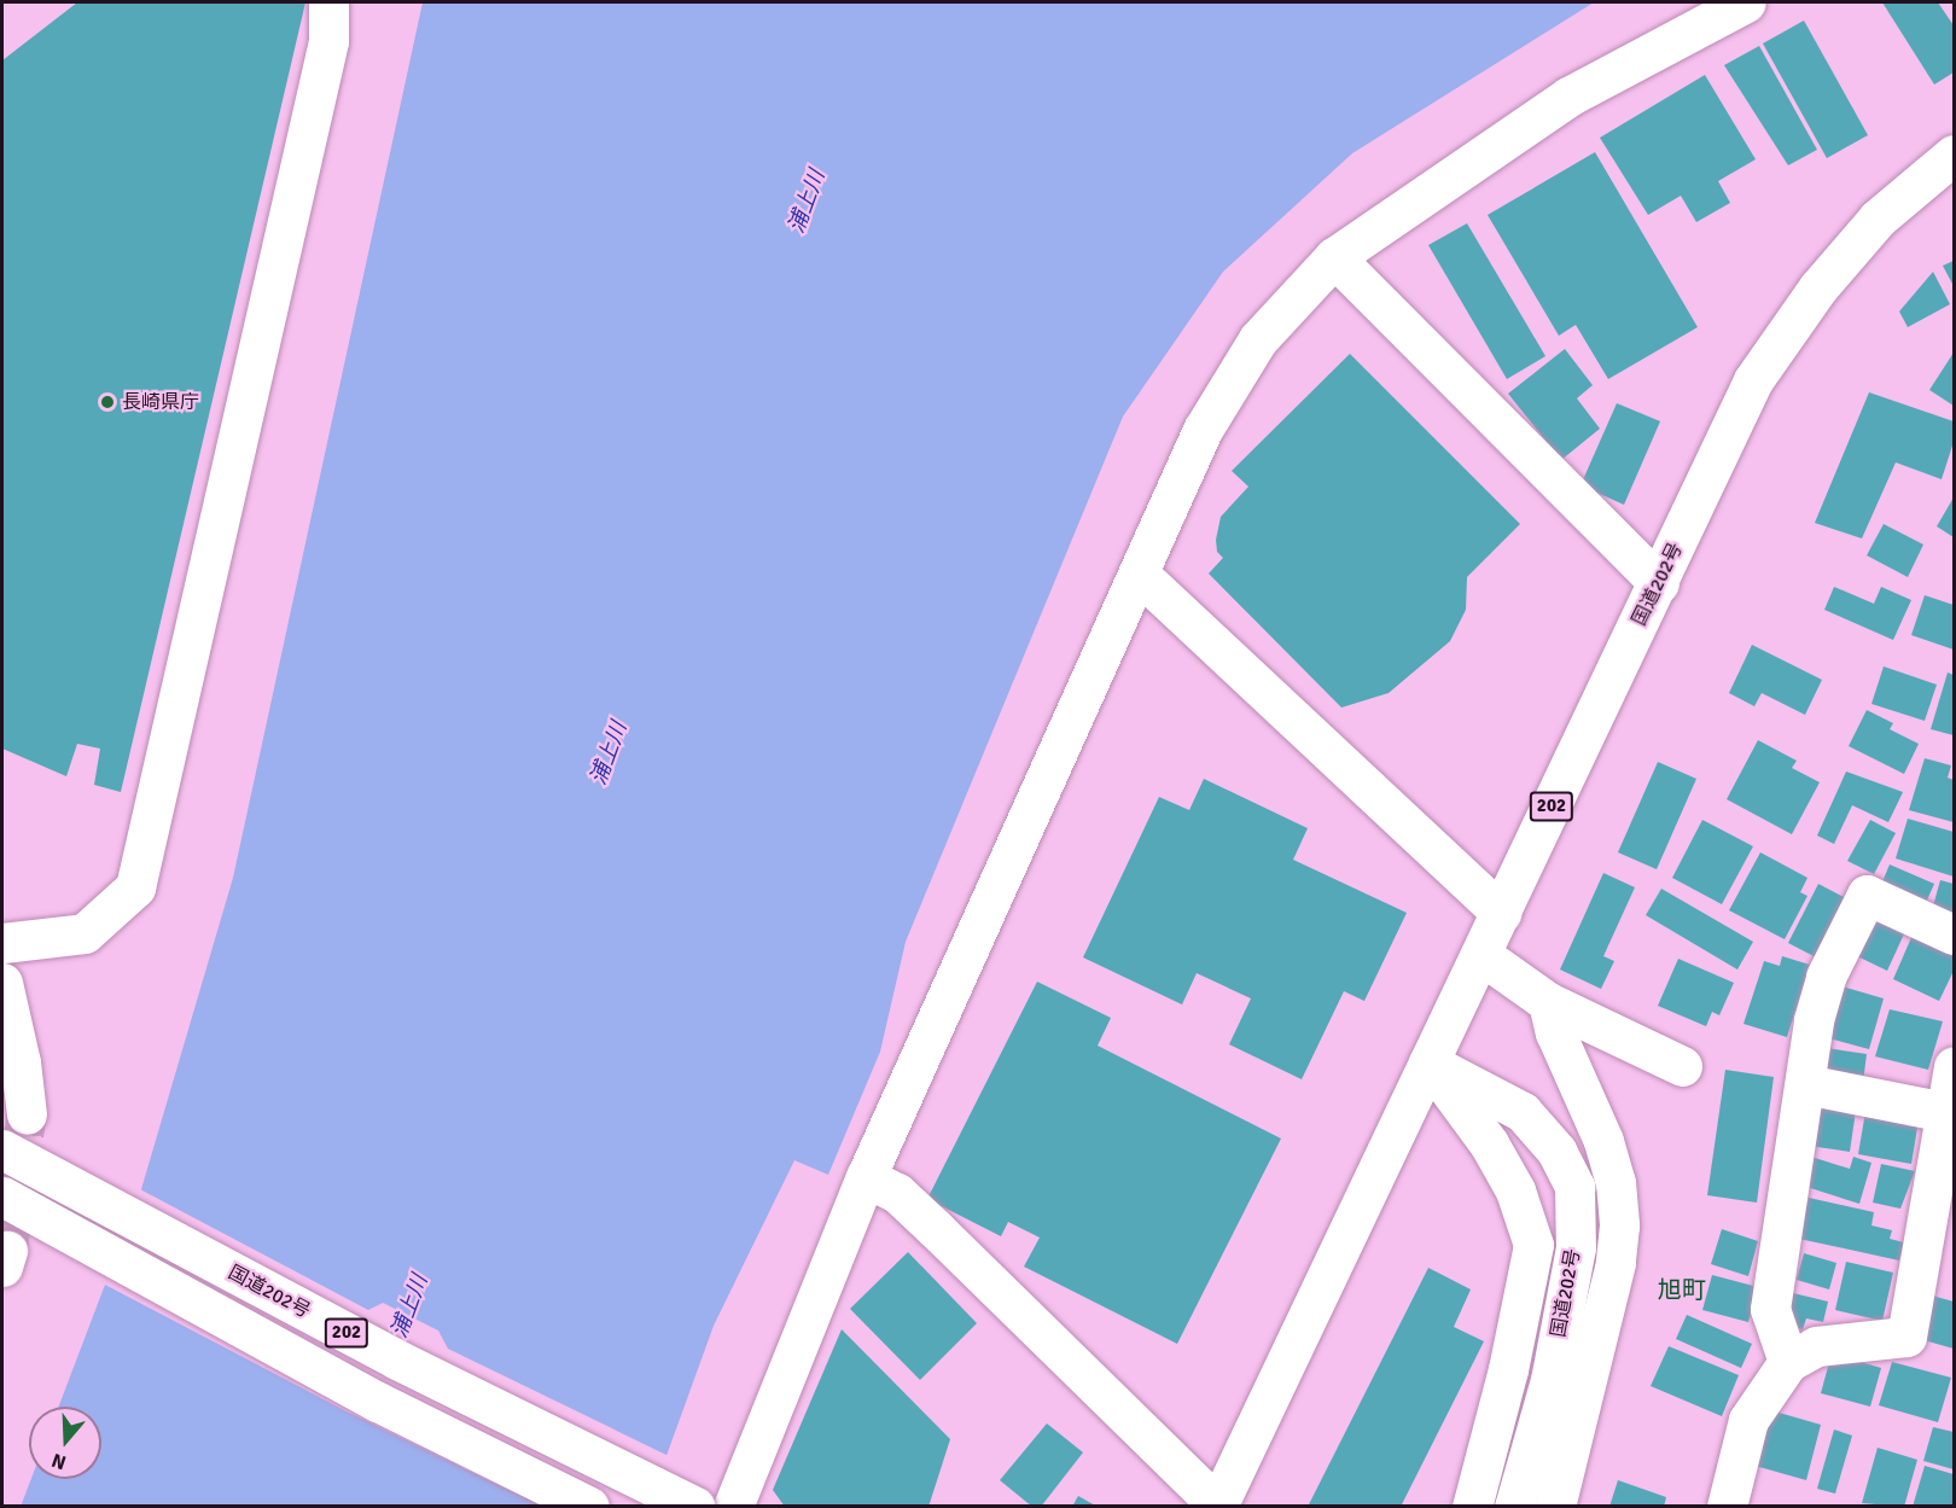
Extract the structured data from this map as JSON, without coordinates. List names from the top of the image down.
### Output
{
  "streets": {
    "main road": ["国道202号", "202"]
  },
  "districts": ["旭町"],
  "water": ["浦上川"],
  "places": ["長崎県庁"],
  "north": "bottom"
}
